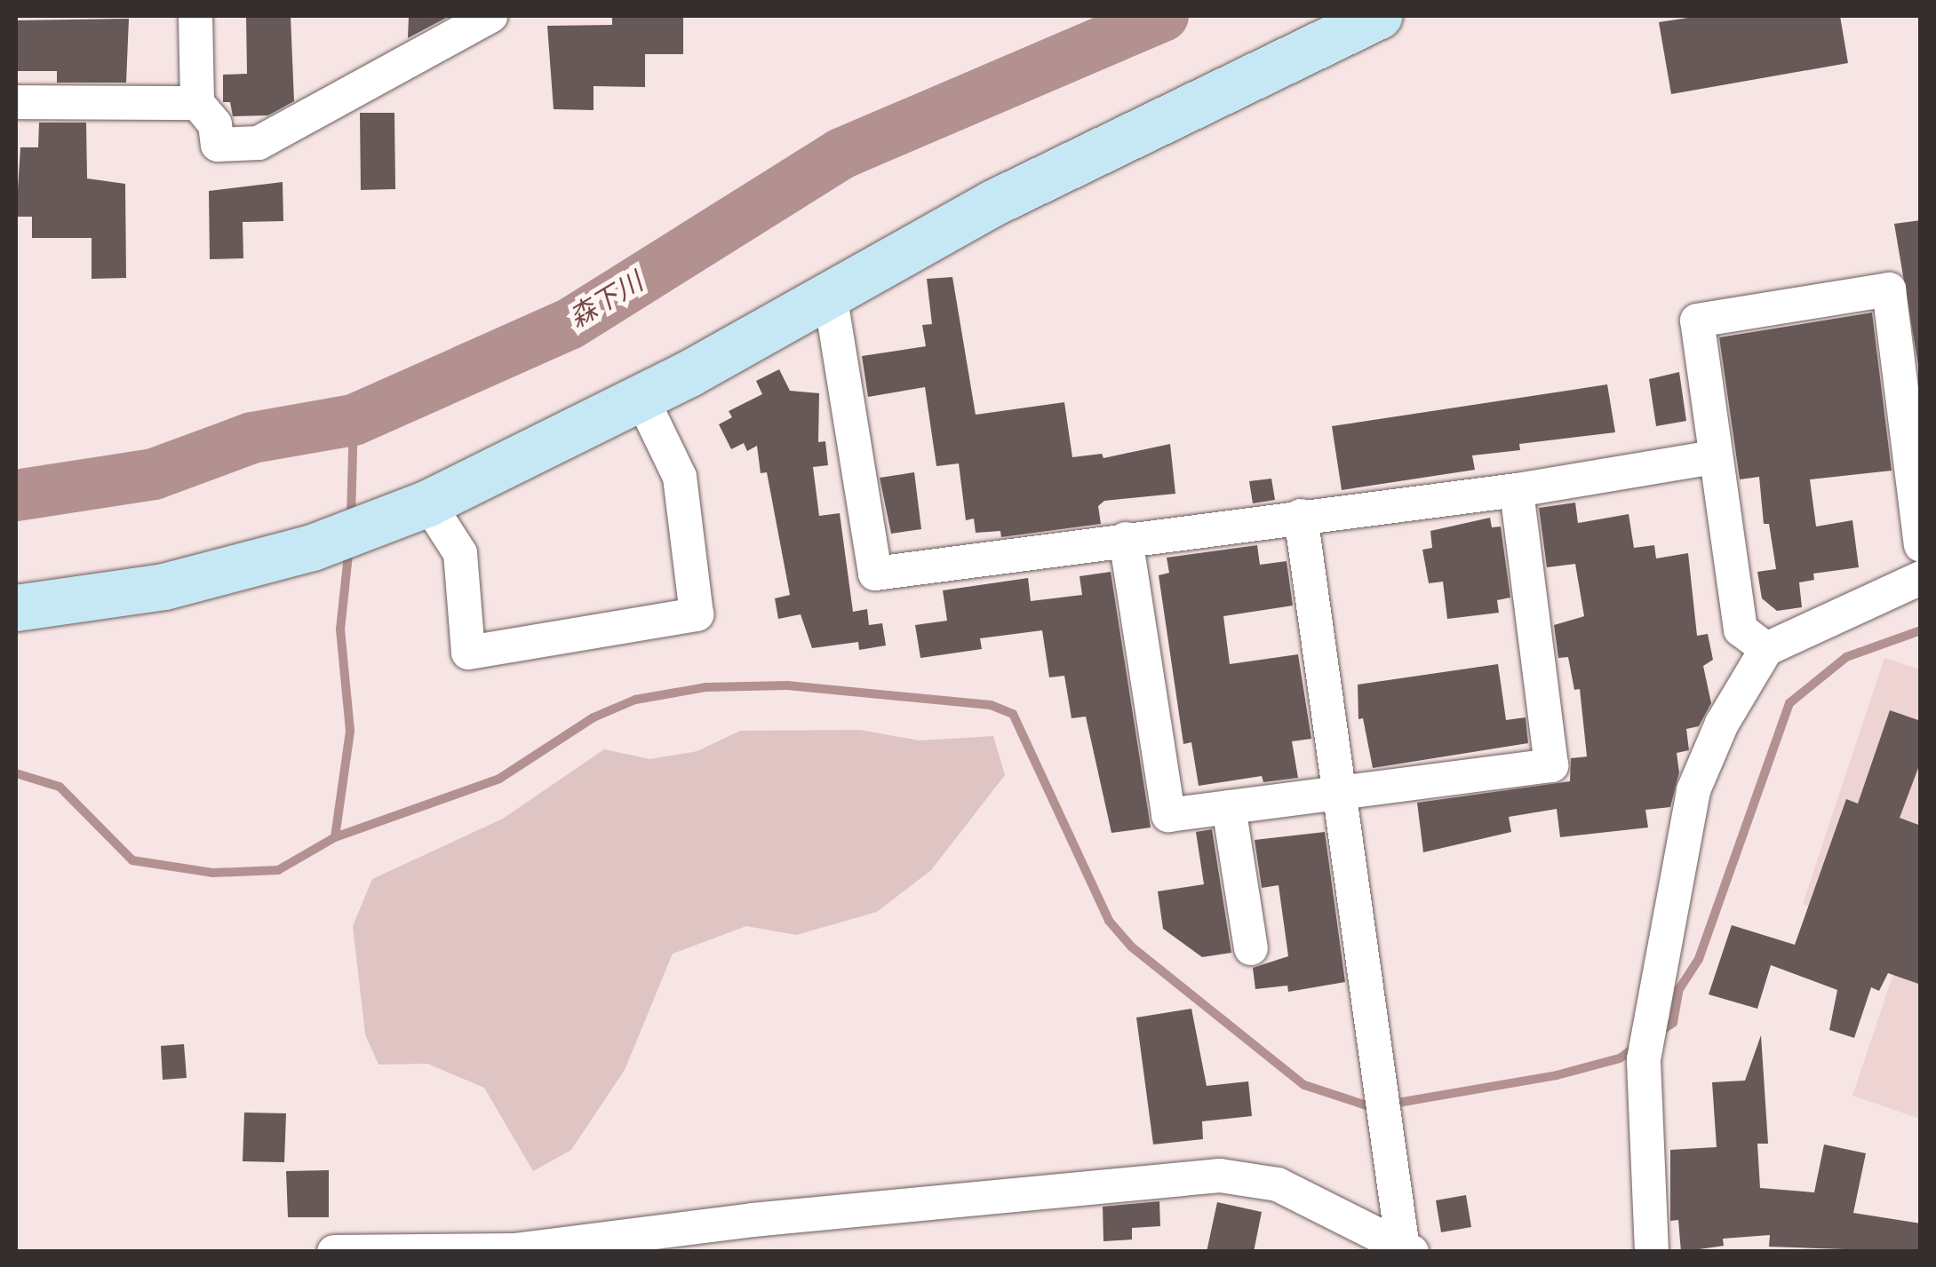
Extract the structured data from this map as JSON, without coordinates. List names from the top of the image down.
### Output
{
  "water": ["森下川"]
}
